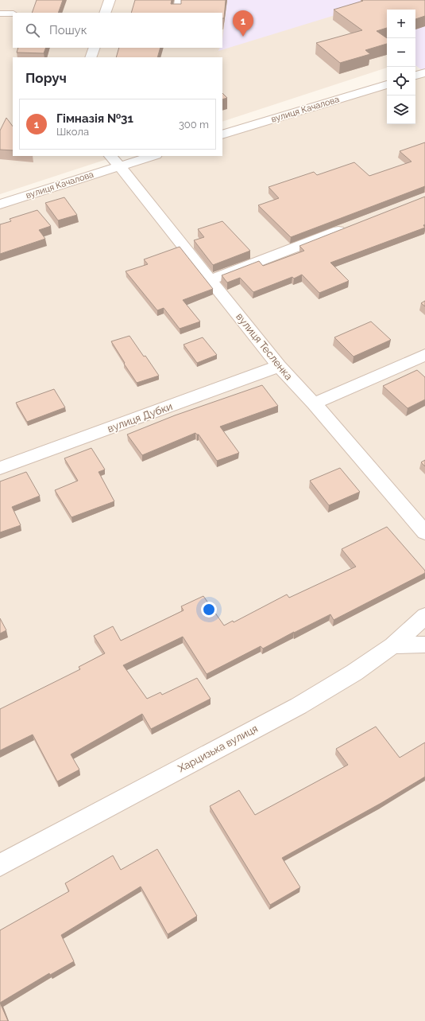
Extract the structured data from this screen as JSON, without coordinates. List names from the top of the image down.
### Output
{
  "streets": {
    "street": [
      "вулиця Качалова",
      "вулиця Тесленка",
      "вулиця Дубки",
      "Харцизька вулиця"
    ]
  },
  "crossings": [
    ["вулиця Качалова", "вулиця Тесленка"],
    ["вулиця Тесленка", "вулиця Дубки"]
  ],
  "page": {
    "map_buttons": ["+", "−"],
    "pins": "1",
    "search": "Пошук",
    "heading": "Поруч",
    "list": [
      {
        "mark": "1",
        "name": "Гімназія №31",
        "note": "Школа",
        "value": "300 m"
      }
    ]
  }
}
